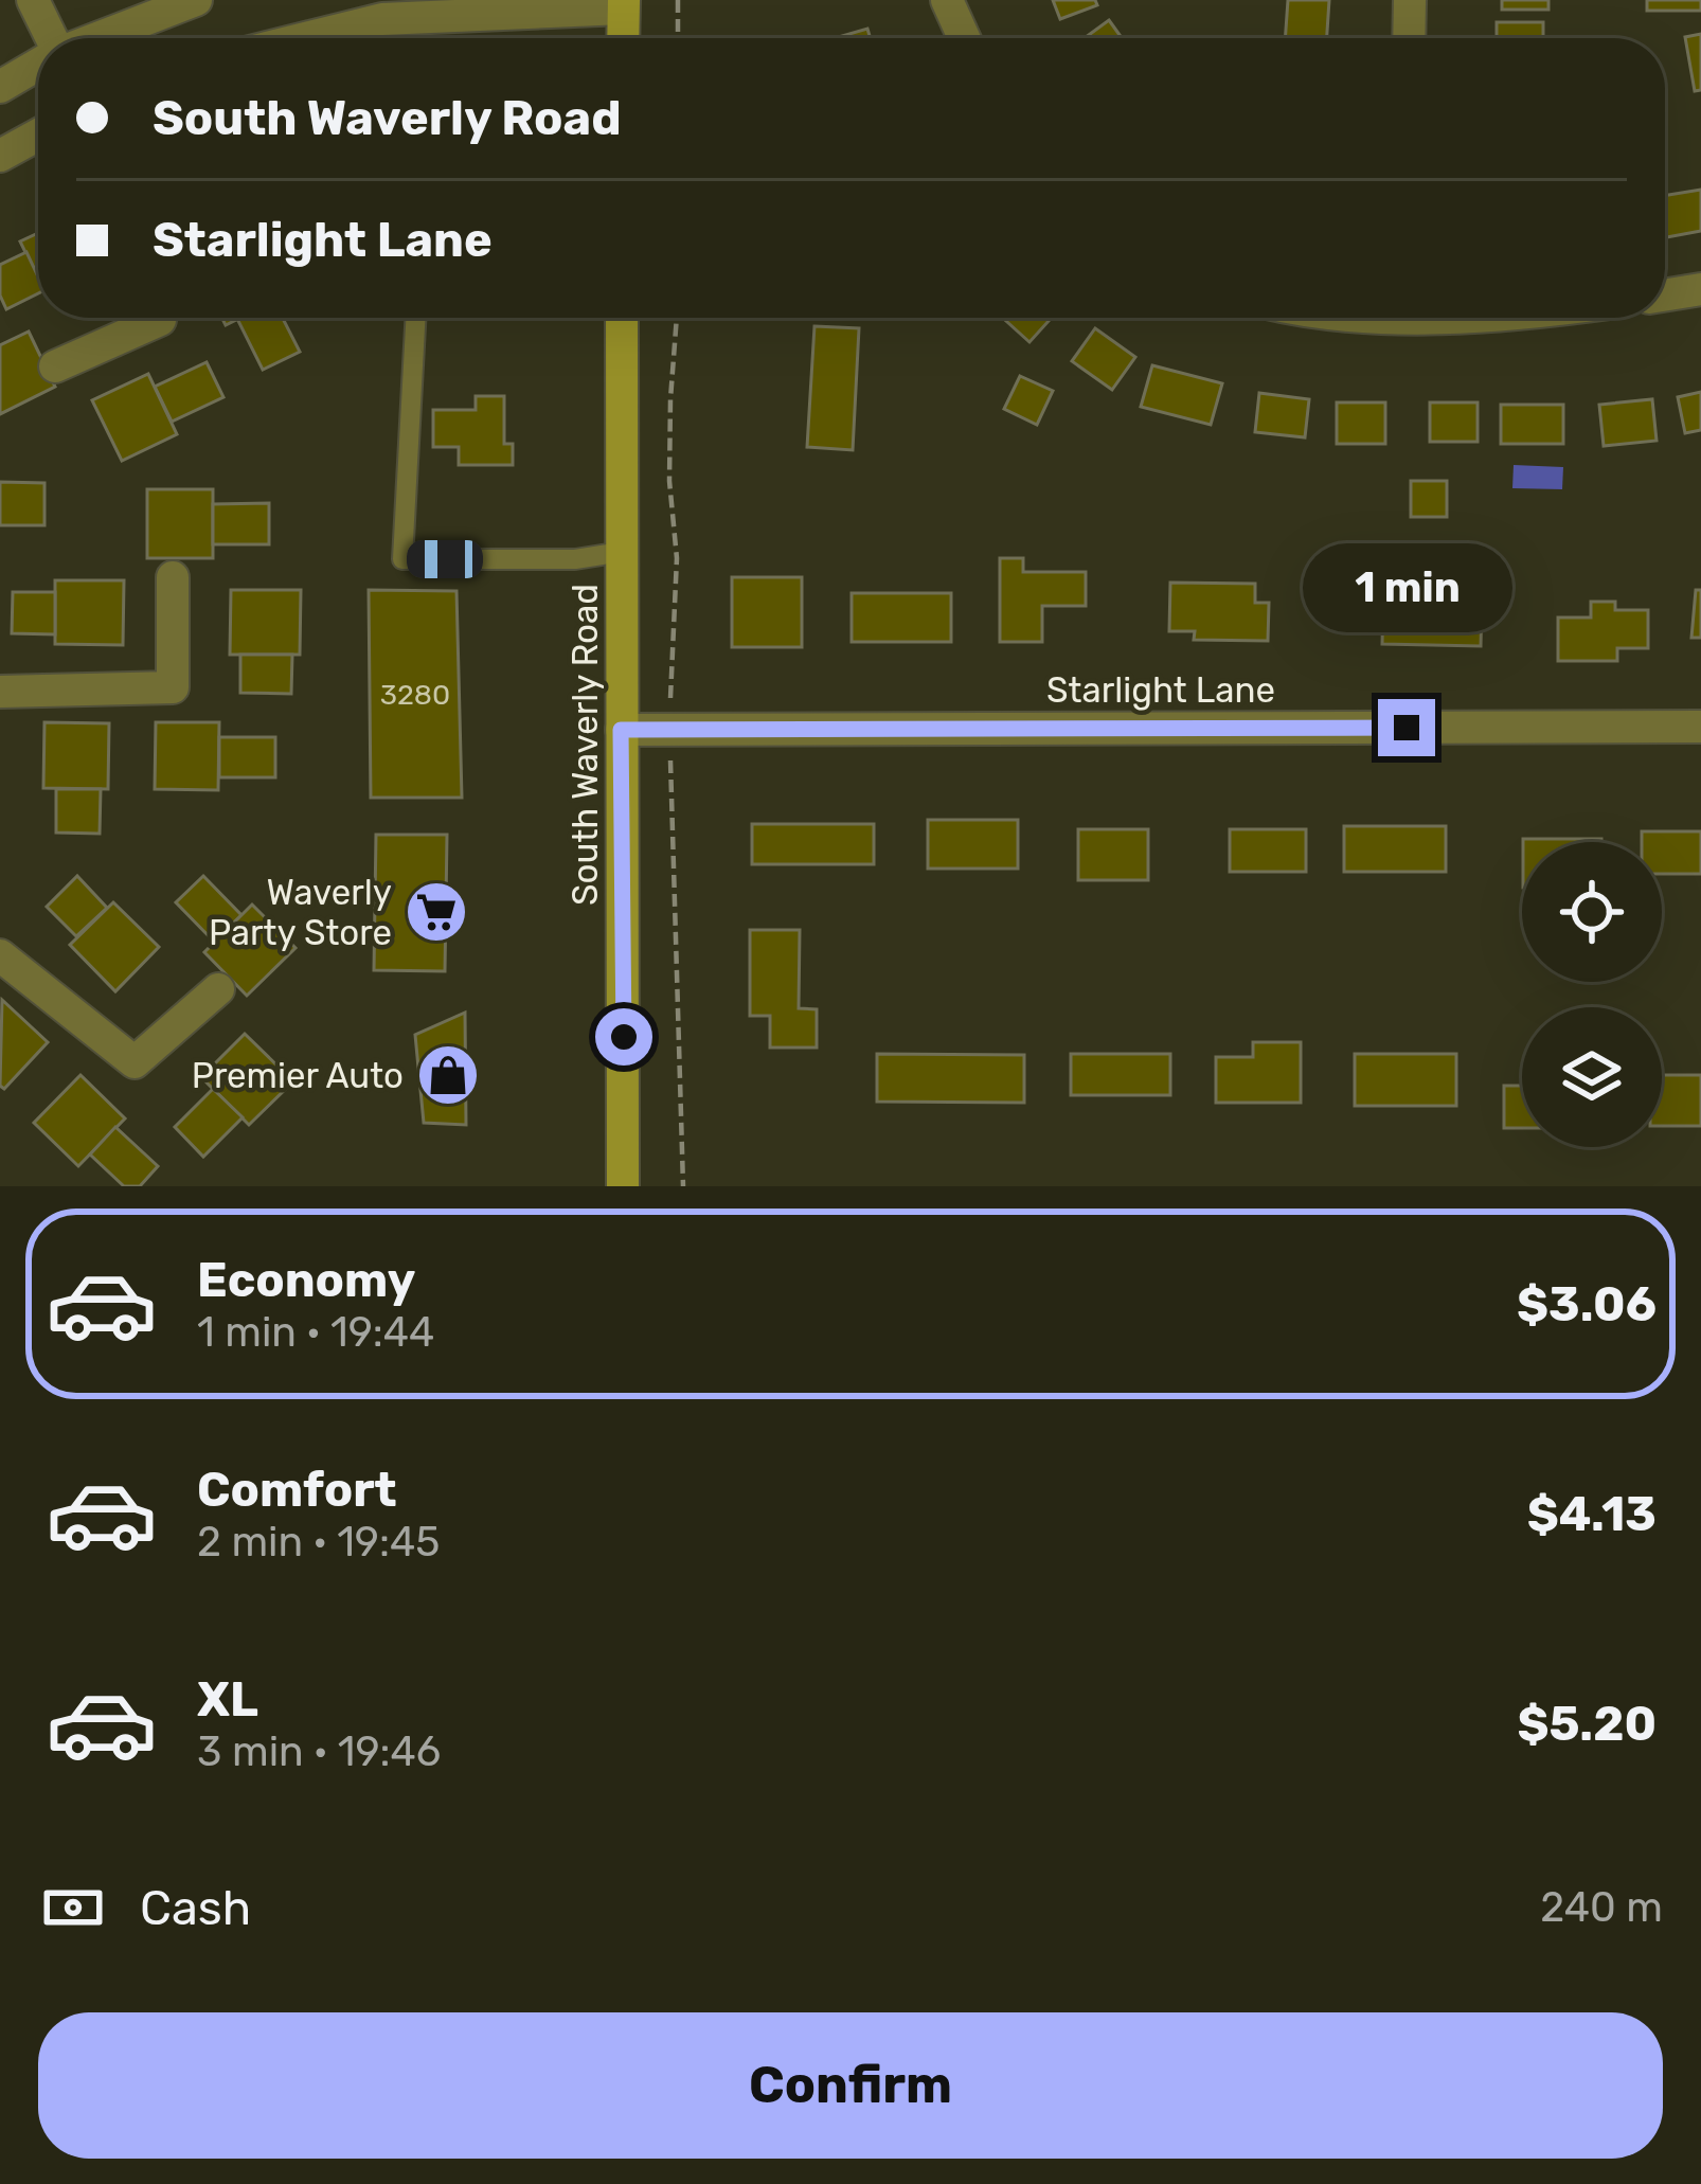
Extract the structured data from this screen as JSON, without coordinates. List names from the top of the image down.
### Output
{
  "streets": {
    "main road": ["South Waverly Road"],
    "street": ["Starlight Lane"]
  },
  "crossings": [
    ["Starlight Lane", "South Waverly Road"]
  ],
  "places": {
    "supermarket": ["Waverly Party Store"],
    "shop": ["Premier Auto"]
  },
  "house_numbers": ["3280"],
  "page": {
    "banner": ["South Waverly Road", "Starlight Lane"],
    "bubble": "1 min",
    "list": [
      {
        "name": "Economy",
        "note": "1 min · 19:44",
        "value": "$3.06"
      },
      {
        "name": "Comfort",
        "note": "2 min · 19:45",
        "value": "$4.13"
      },
      {
        "name": "XL",
        "note": "3 min · 19:46",
        "value": "$5.20"
      }
    ],
    "pay": ["Cash", "240 m"],
    "buttons": "Confirm"
  }
}
